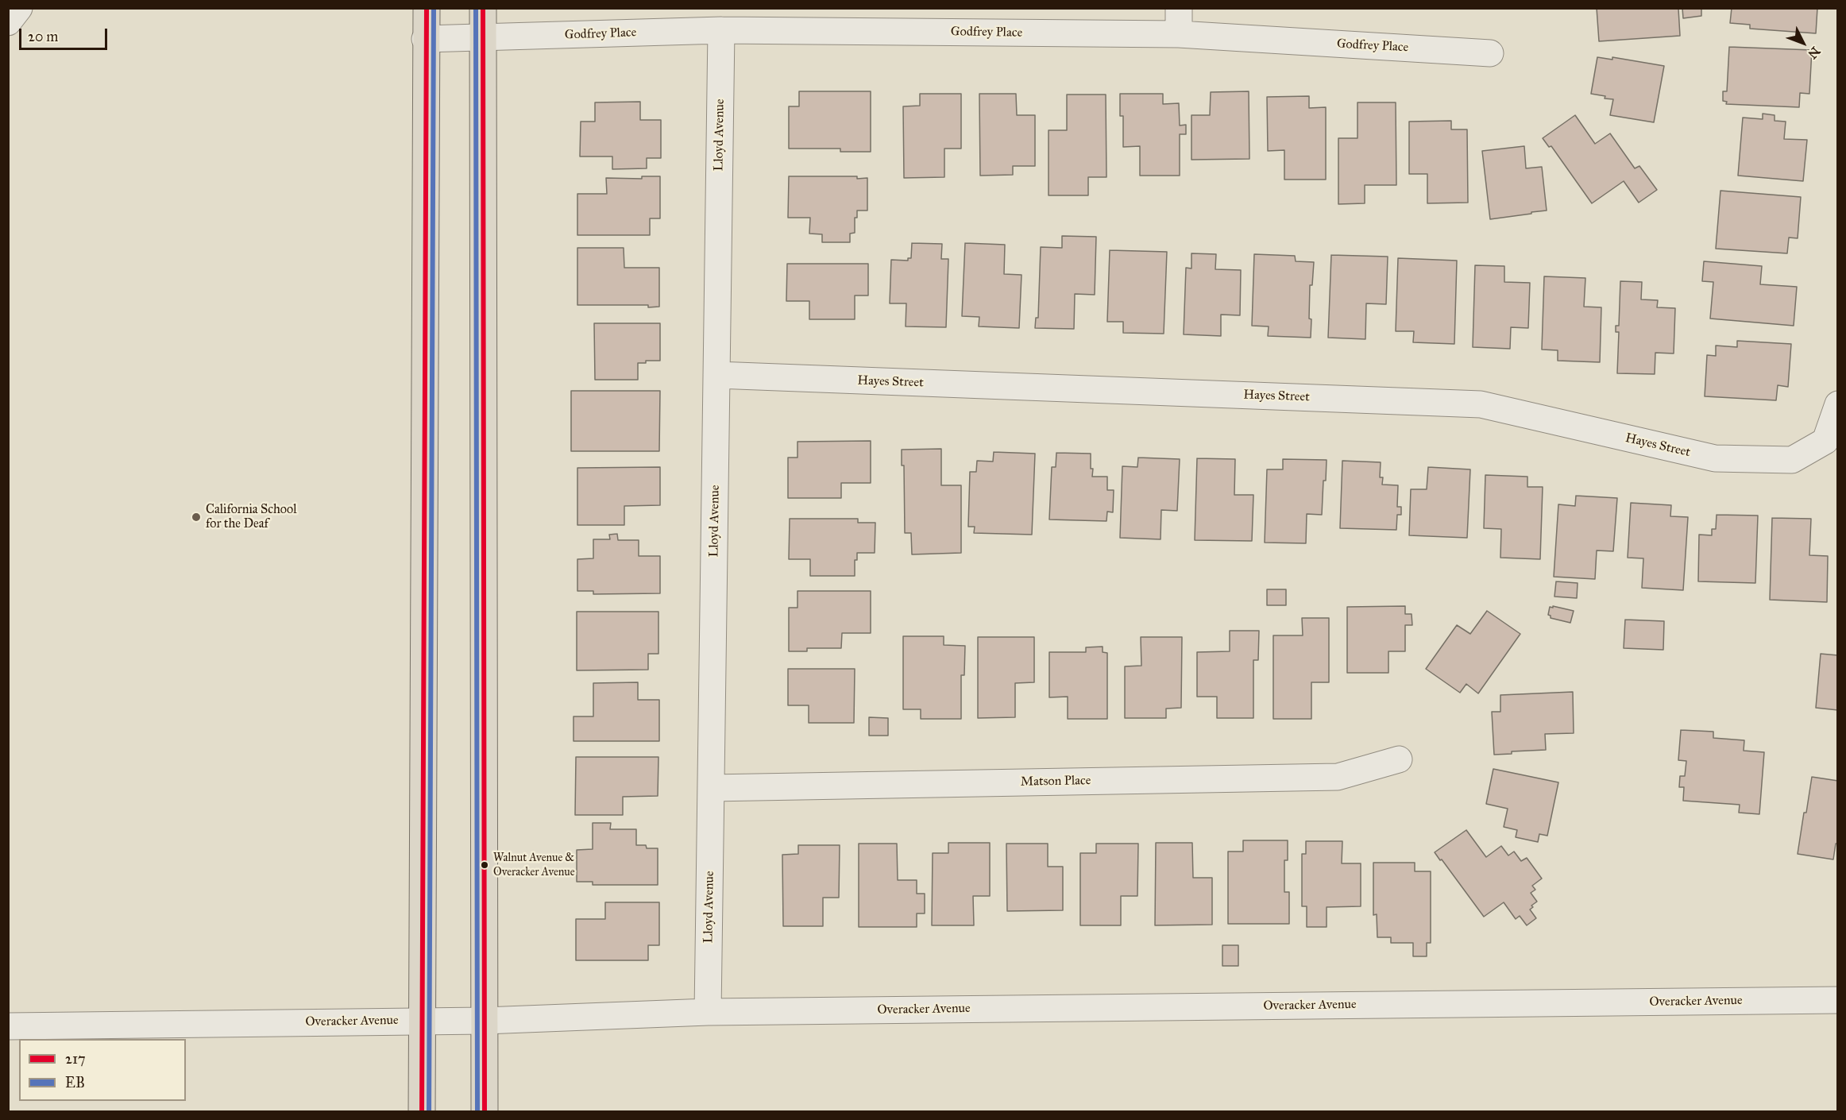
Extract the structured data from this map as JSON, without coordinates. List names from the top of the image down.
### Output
{
  "streets": {
    "street": [
      "Godfrey Place",
      "Lloyd Avenue",
      "Hayes Street",
      "Matson Place",
      "Overacker Avenue"
    ]
  },
  "crossings": [
    ["Godfrey Place", "Lloyd Avenue"],
    ["Lloyd Avenue", "Hayes Street"],
    ["Lloyd Avenue", "Matson Place"],
    ["Lloyd Avenue", "Overacker Avenue"]
  ],
  "places": ["California School for the Deaf", "Walnut Avenue & Overacker Avenue"],
  "lines": ["transit line 217", "transit line EB"],
  "legend": ["217", "EB"],
  "scale_bar": "20 m",
  "north": "bottom right"
}
